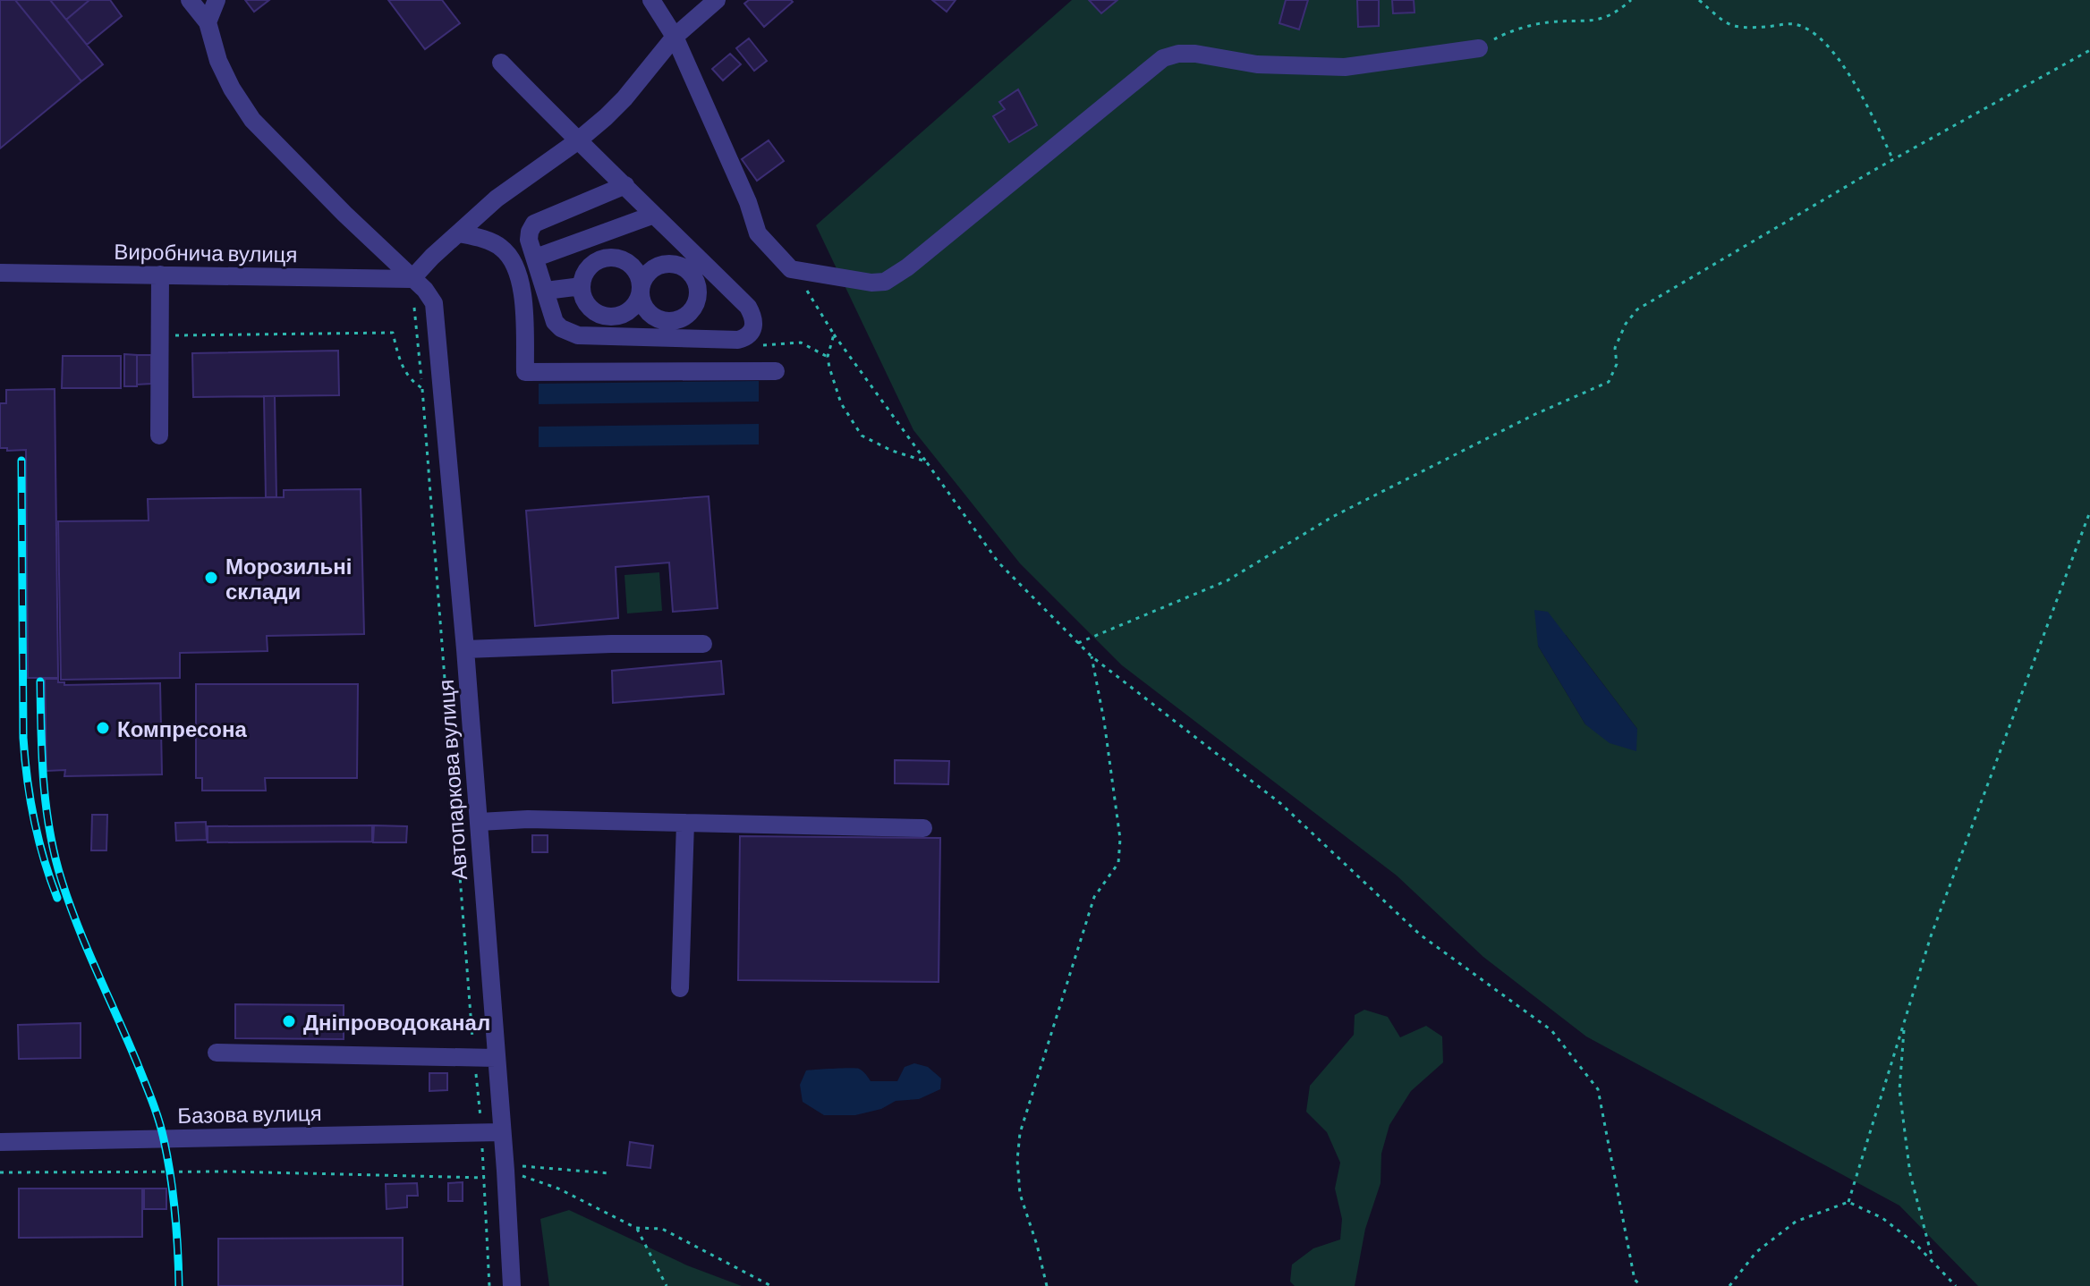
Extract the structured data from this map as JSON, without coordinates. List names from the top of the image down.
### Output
{
  "streets": {
    "street": ["Виробнича вулиця", "Автопаркова вулиця", "Базова вулиця"]
  },
  "crossings": [
    ["Виробнича вулиця", "Автопаркова вулиця"],
    ["Автопаркова вулиця", "Базова вулиця"]
  ],
  "places": ["Морозильні склади", "Компресона", "Дніпроводоканал"]
}
